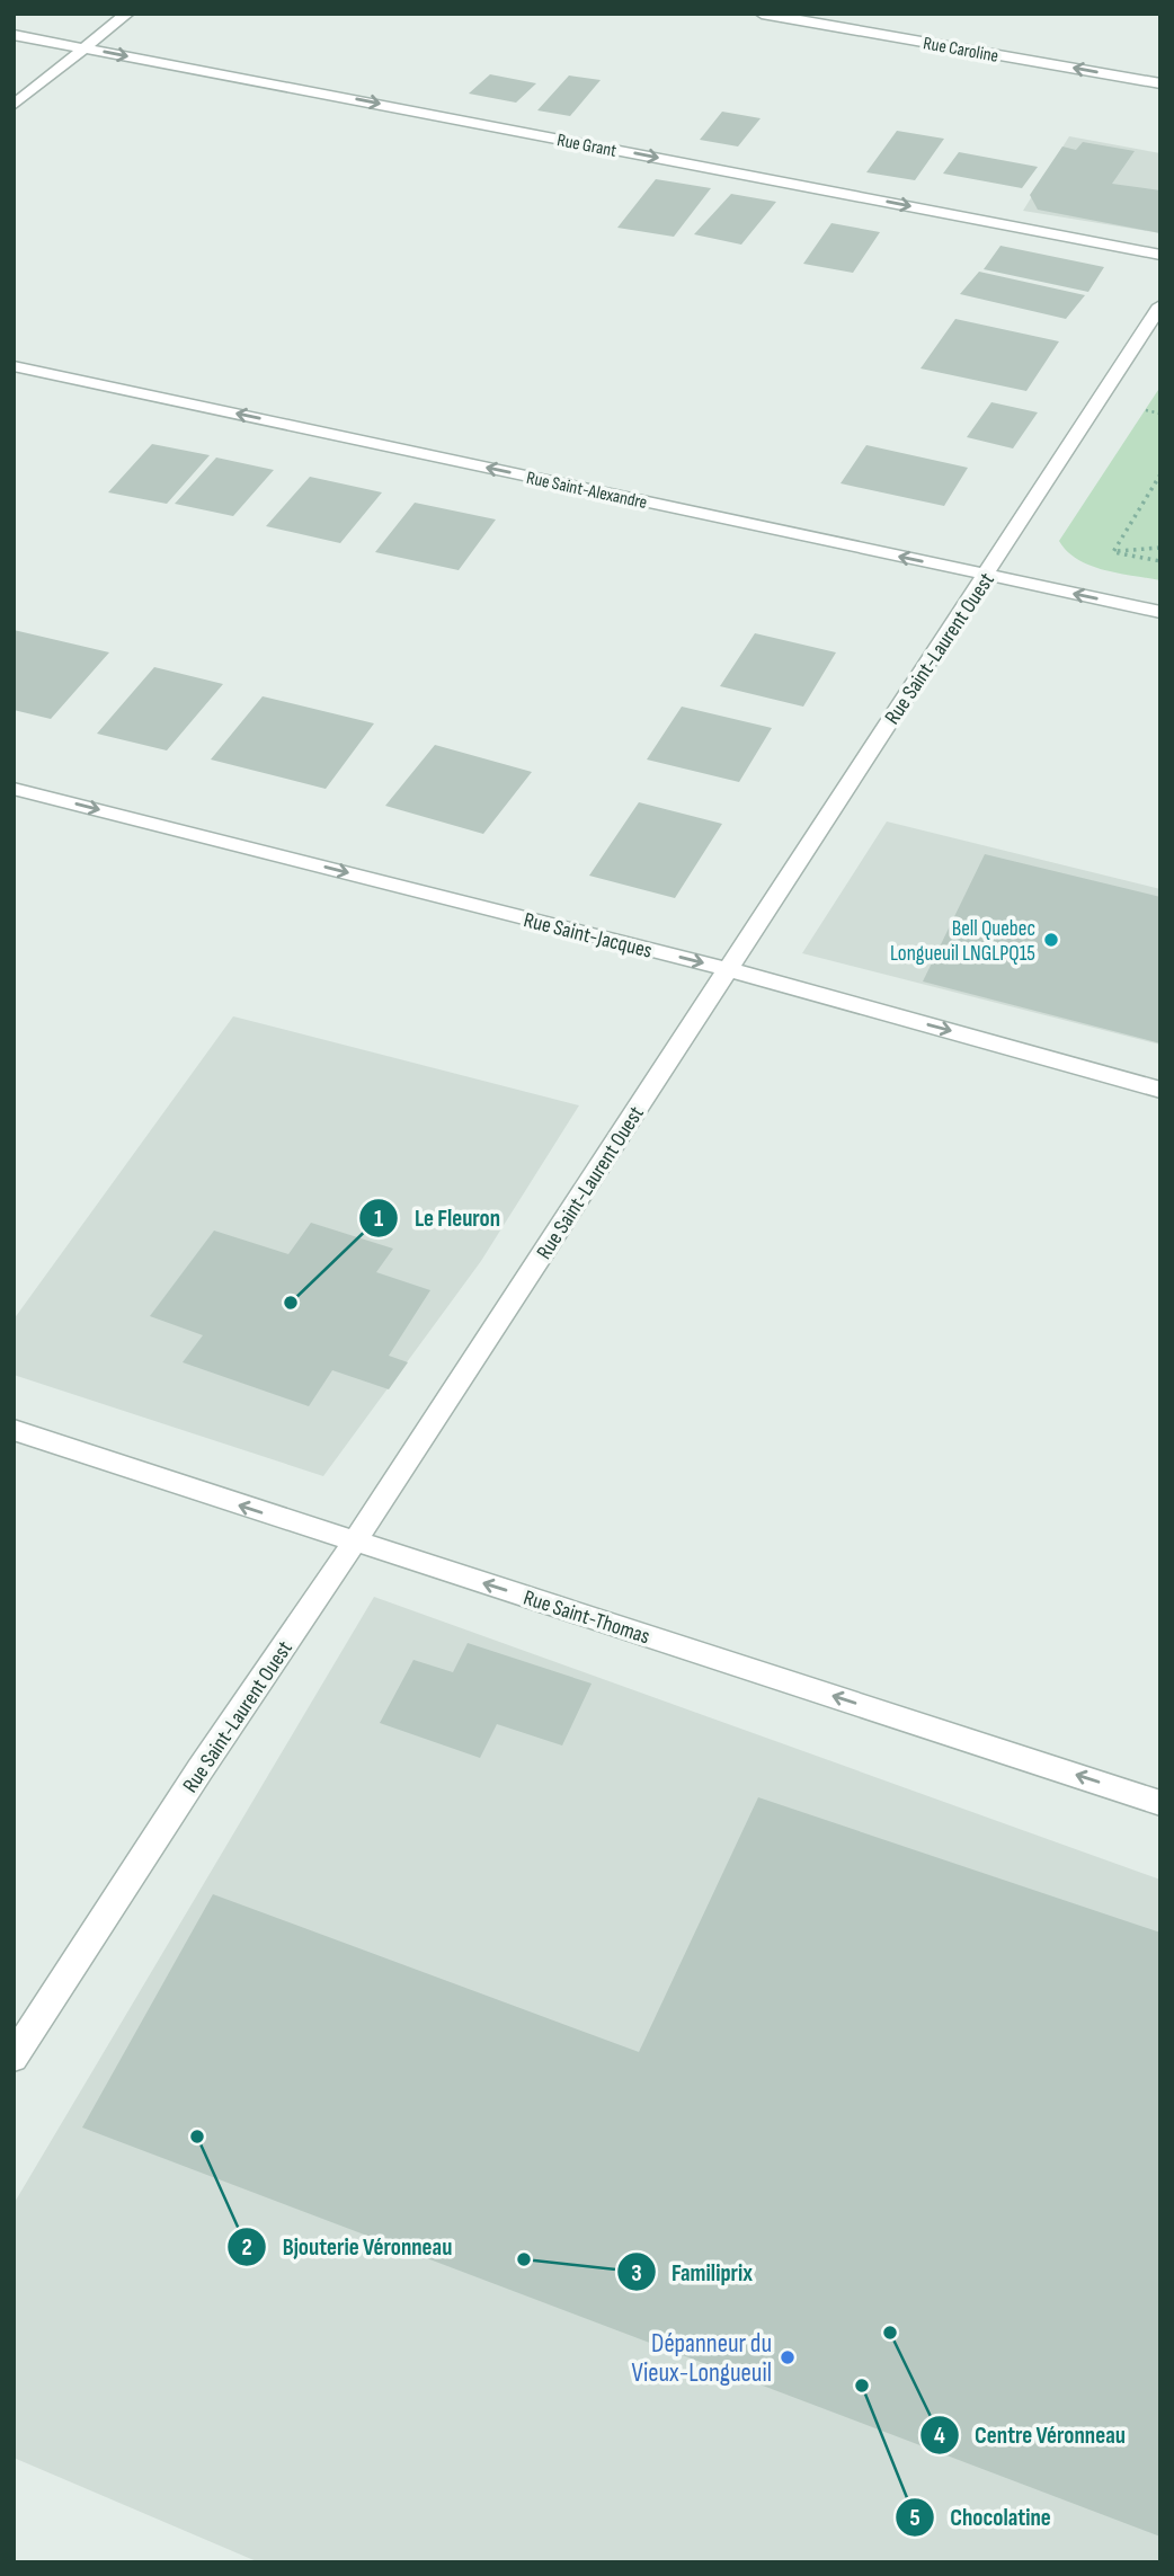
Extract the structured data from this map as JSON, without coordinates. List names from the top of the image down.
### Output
{
  "streets": {
    "street": [
      "Rue Caroline",
      "Rue Grant",
      "Rue Saint-Alexandre",
      "Rue Saint-Laurent Ouest",
      "Rue Saint-Jacques",
      "Rue Saint-Thomas"
    ]
  },
  "crossings": [
    ["Rue Saint-Alexandre", "Rue Saint-Laurent Ouest"],
    ["Rue Saint-Laurent Ouest", "Rue Saint-Jacques"],
    ["Rue Saint-Laurent Ouest", "Rue Saint-Thomas"]
  ],
  "one_way": [
    "Rue Caroline",
    "Rue Grant",
    "Rue Saint-Alexandre",
    "Rue Saint-Jacques",
    "Rue Saint-Thomas"
  ],
  "places": [
    "Bell Quebec Longueuil LNGLPQ15",
    "Le Fleuron",
    "Bjouterie Véronneau",
    "Familiprix",
    "Centre Véronneau",
    "Dépanneur du Vieux-Longueuil",
    "Chocolatine"
  ]
}
